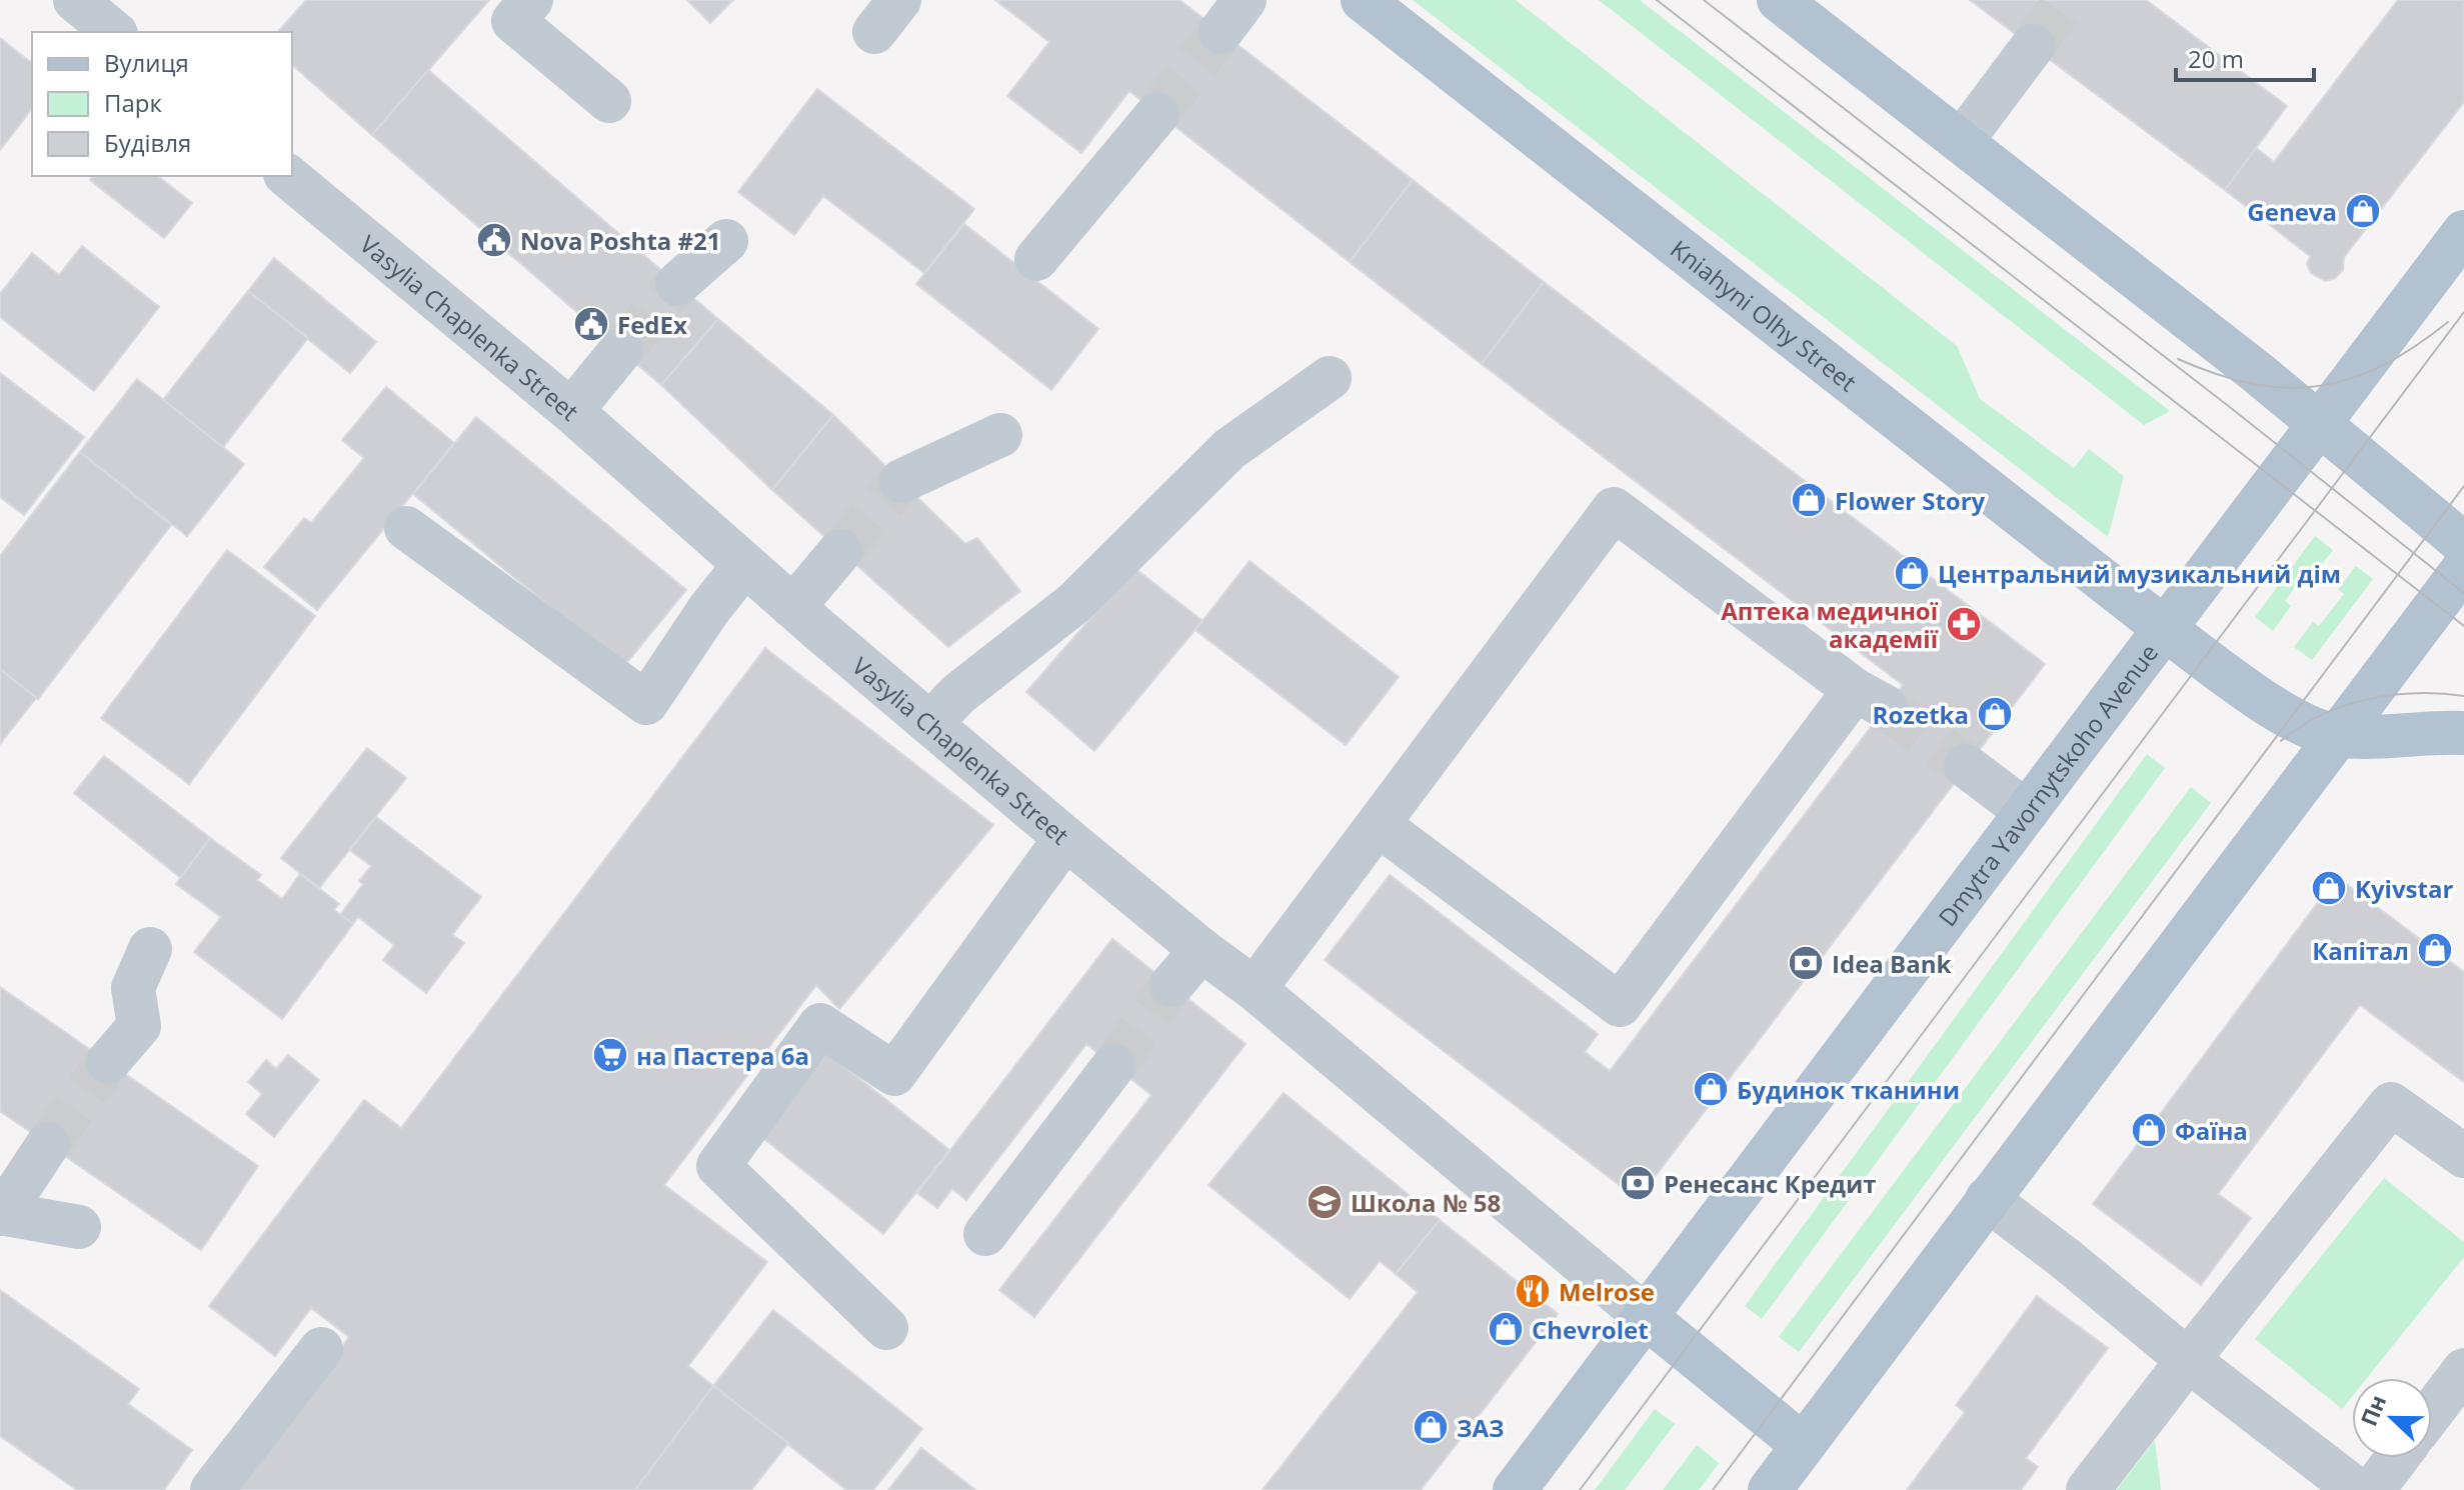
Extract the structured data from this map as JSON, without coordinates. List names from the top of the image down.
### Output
{
  "streets": {
    "main road": ["Kniahyni Olhy Street", "Dmytra Yavornytskoho Avenue"],
    "street": ["Vasylia Chaplenka Street"]
  },
  "crossings": [
    ["Kniahyni Olhy Street", "Dmytra Yavornytskoho Avenue"],
    ["Vasylia Chaplenka Street", "Dmytra Yavornytskoho Avenue"]
  ],
  "places": {
    "shop": [
      "Geneva",
      "Flower Story",
      "Центральний музикальний дім",
      "Rozetka",
      "Kyivstar",
      "Капітал",
      "Будинок тканини",
      "Фаїна",
      "Chevrolet",
      "ЗАЗ"
    ],
    "public building": ["Nova Poshta #21", "FedEx"],
    "pharmacy": ["Аптека медичної академії"],
    "bank": ["Idea Bank", "Ренесанс Кредит"],
    "supermarket": ["на Пастера 6а"],
    "school or university": ["Школа № 58"],
    "restaurant": ["Melrose"]
  },
  "legend": ["Вулиця", "Парк", "Будівля"],
  "scale_bar": "20 m",
  "north": "left"
}
